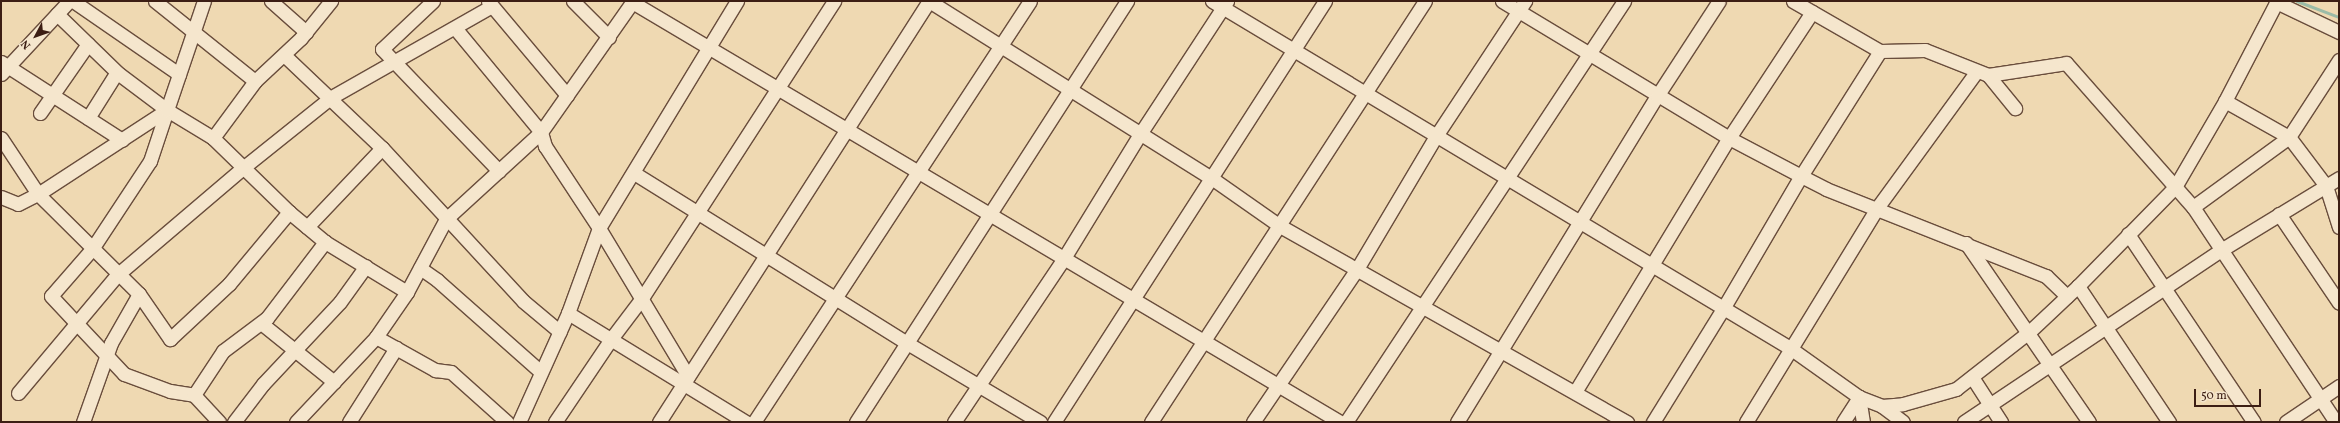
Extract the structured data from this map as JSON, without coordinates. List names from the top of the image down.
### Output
{
  "scale_bar": "50 m",
  "north": "bottom left"
}
